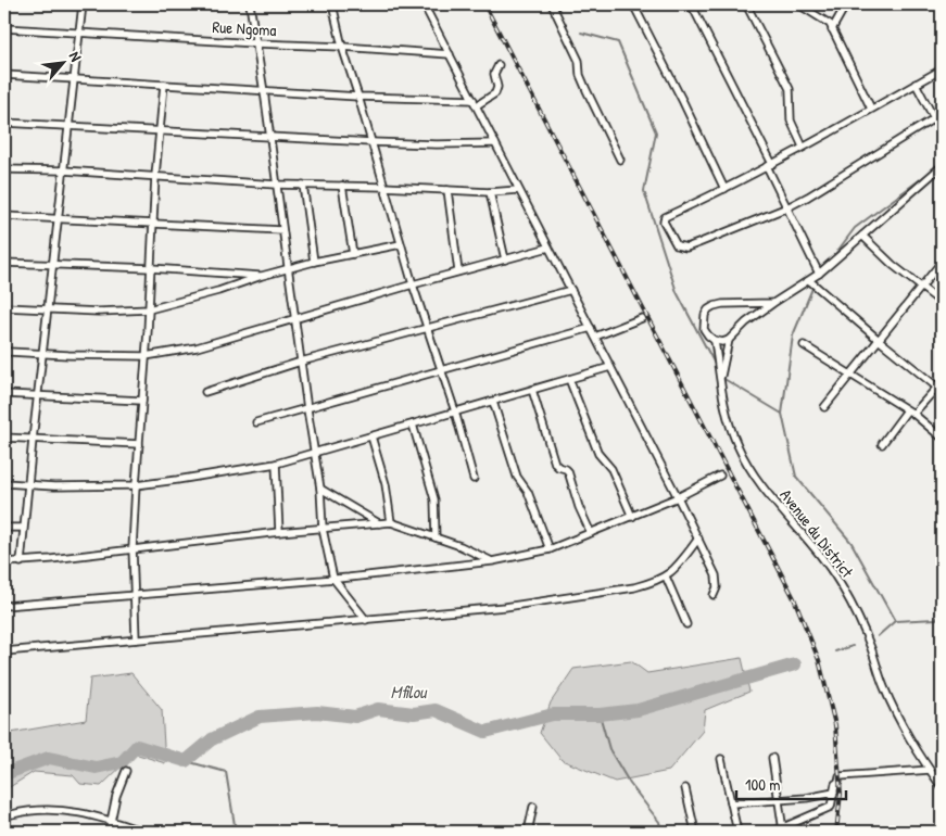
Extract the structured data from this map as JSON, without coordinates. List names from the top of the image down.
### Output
{
  "streets": {
    "street": ["Rue Ngoma", "Avenue du District"]
  },
  "water": ["Mfilou"],
  "scale_bar": "100 m",
  "north": "top right"
}
